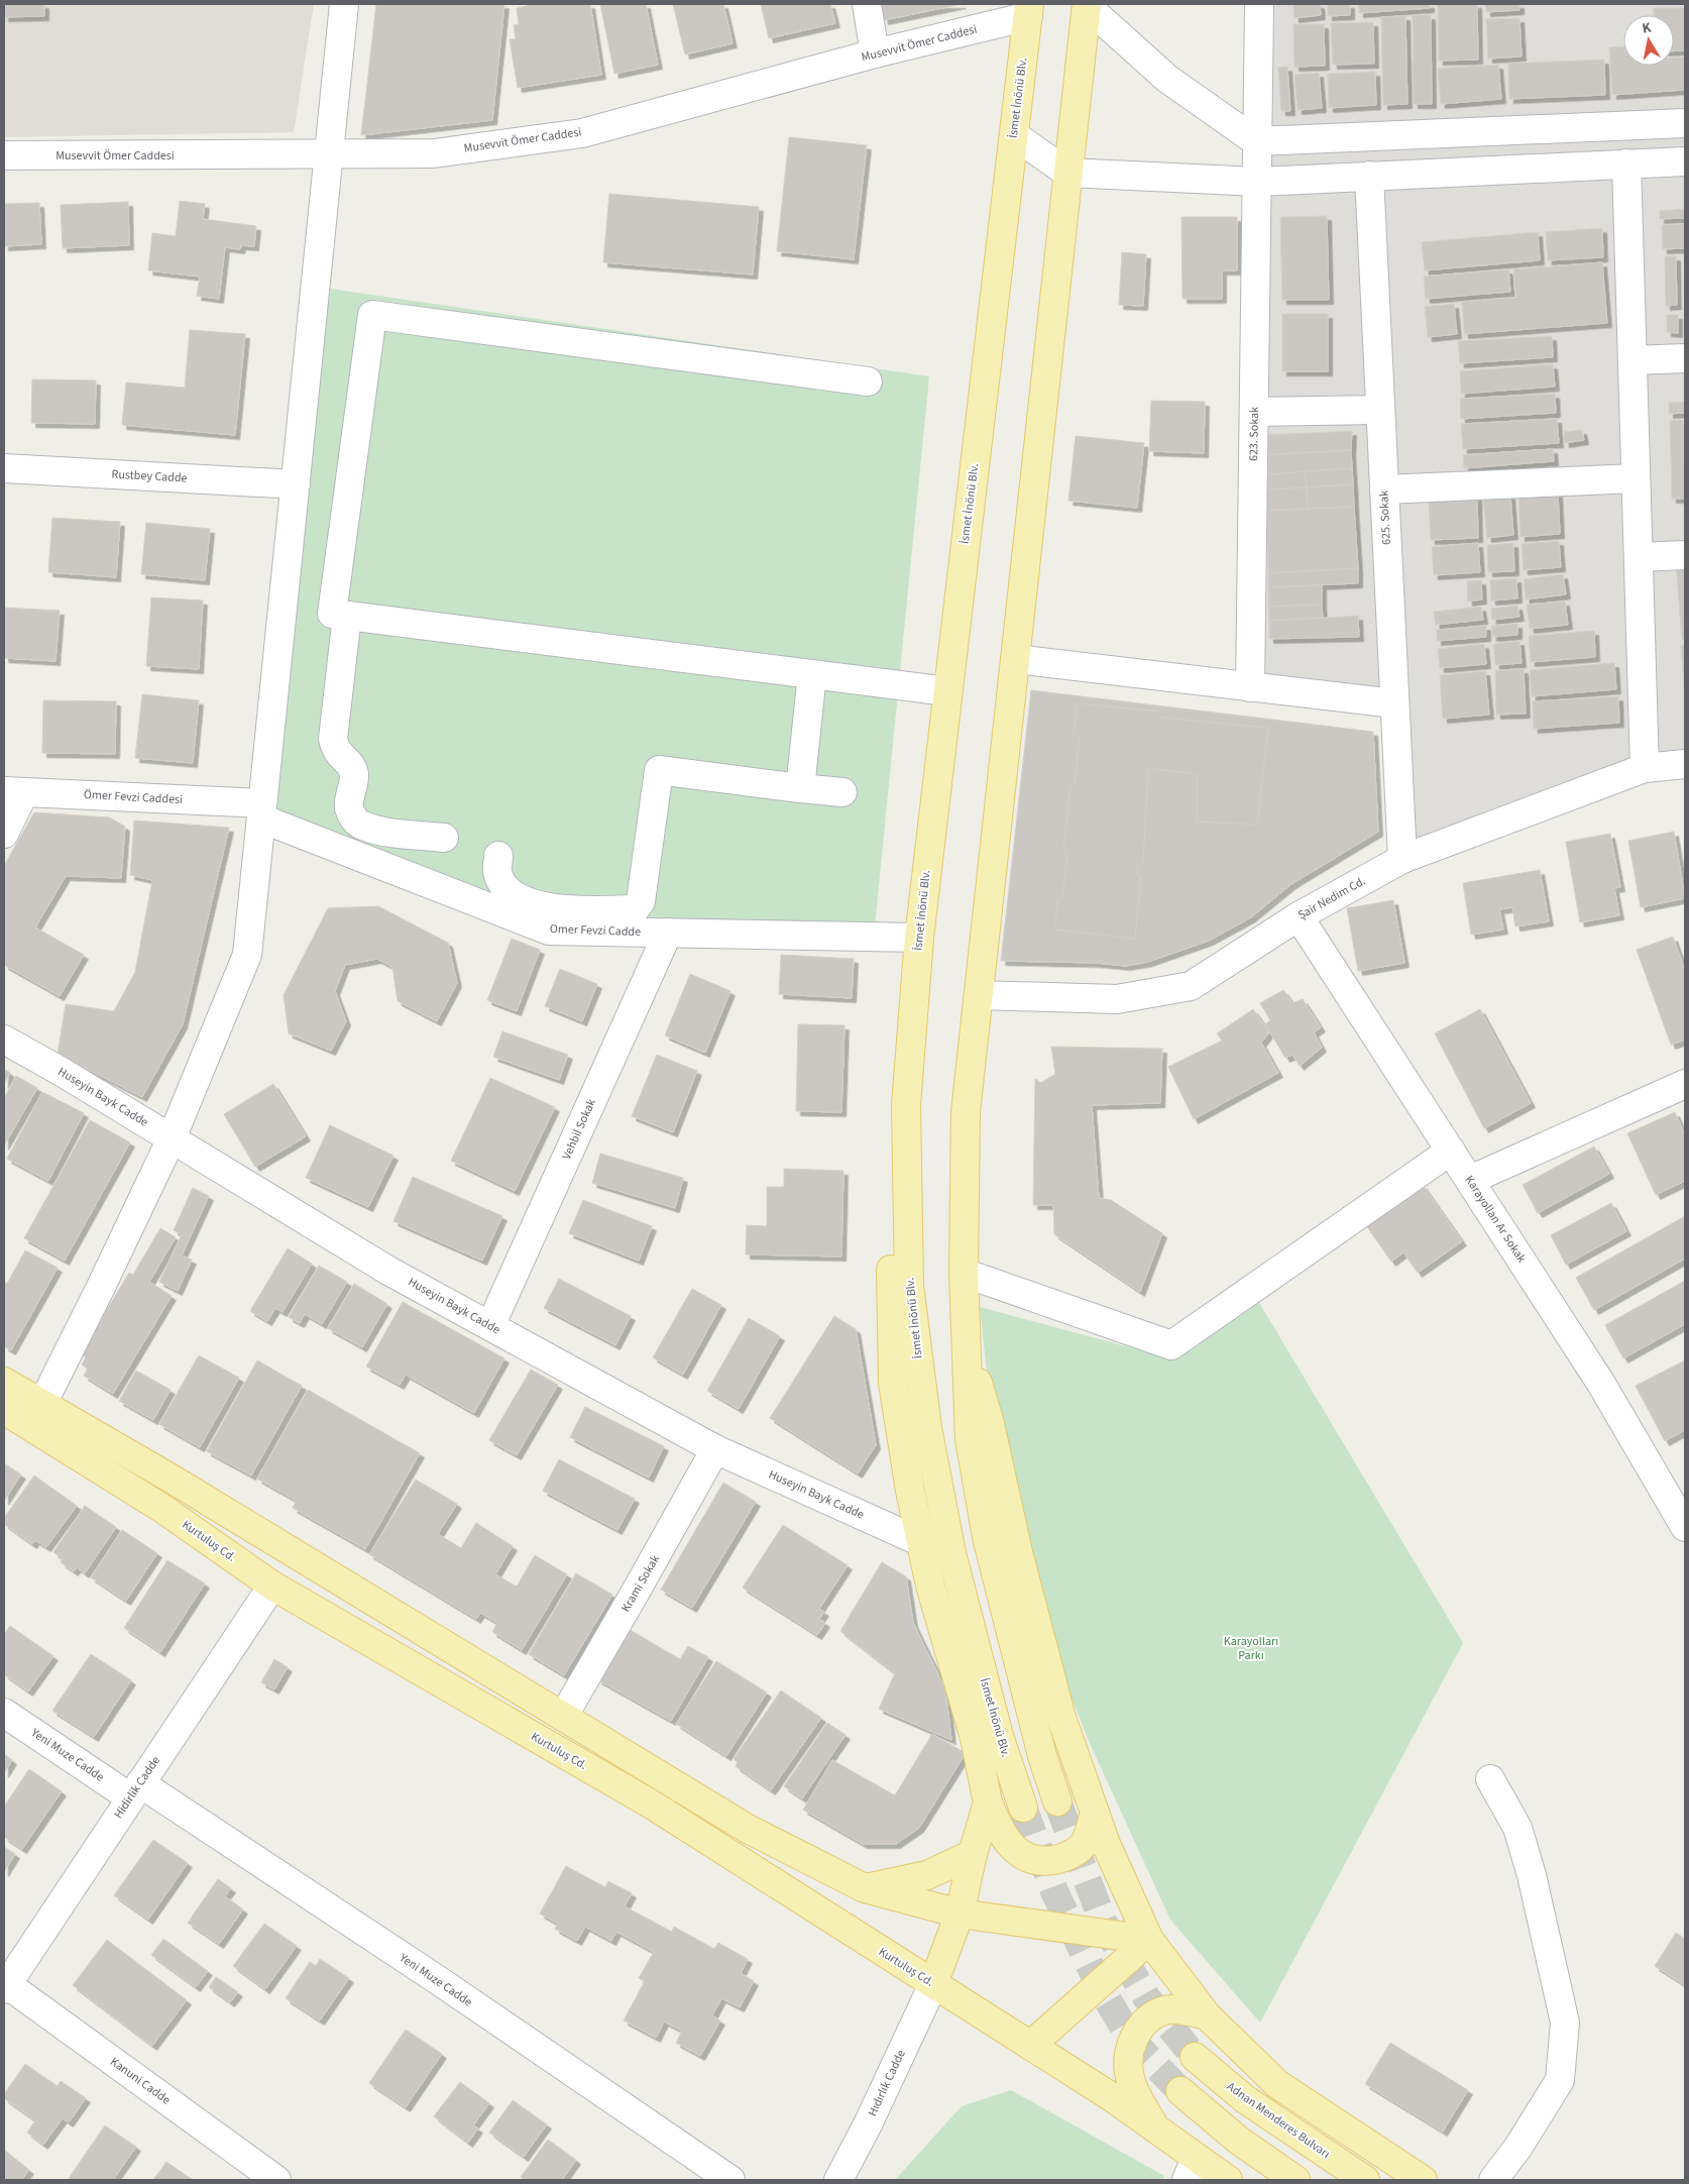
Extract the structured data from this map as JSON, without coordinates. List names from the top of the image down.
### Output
{
  "streets": {
    "main road": ["İsmet İnönü Blv.", "Kurtuluş Cd.", "Adnan Menderes Bulvarı"],
    "street": [
      "Musevvit Ömer Caddesi",
      "623. Sokak",
      "Rustbey Cadde",
      "625. Sokak",
      "Ömer Fevzi Caddesi",
      "Şair Nedim Cd.",
      "Omer Fevzi Cadde",
      "Huseyin Bayk Cadde",
      "Vehbil Sokak",
      "Karayollan Ar Sokak",
      "Krami Sokak",
      "Yeni Muze Cadde",
      "Hidirlik Cadde",
      "Kanuni Cadde",
      "Hıdırlık Cadde"
    ]
  },
  "crossings": [
    ["Musevvit Ömer Caddesi", "İsmet İnönü Blv."],
    ["İsmet İnönü Blv.", "Omer Fevzi Cadde"],
    ["625. Sokak", "Şair Nedim Cd."],
    ["Ömer Fevzi Caddesi", "Omer Fevzi Cadde"],
    ["Şair Nedim Cd.", "Karayollan Ar Sokak"],
    ["Omer Fevzi Cadde", "Vehbil Sokak"],
    ["Huseyin Bayk Cadde", "Vehbil Sokak"],
    ["Huseyin Bayk Cadde", "Krami Sokak"],
    ["Kurtuluş Cd.", "Hidirlik Cadde"],
    ["Kurtuluş Cd.", "Hıdırlık Cadde"],
    ["Yeni Muze Cadde", "Hidirlik Cadde"],
    ["Hidirlik Cadde", "Kanuni Cadde"]
  ],
  "parks": ["Karayolları Parkı"],
  "north": "top"
}
